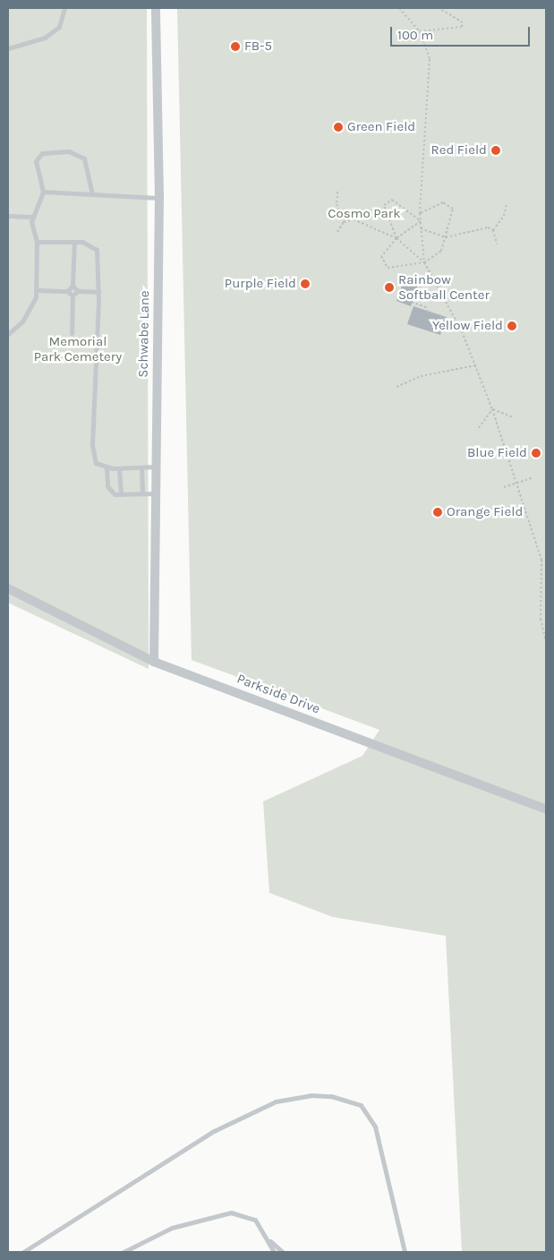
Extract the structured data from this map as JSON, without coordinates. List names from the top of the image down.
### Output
{
  "streets": {
    "street": ["Schwabe Lane", "Parkside Drive"]
  },
  "crossings": [
    ["Schwabe Lane", "Parkside Drive"]
  ],
  "parks": ["Cosmo Park", "Memorial Park Cemetery"],
  "places": [
    "FB-5",
    "Green Field",
    "Red Field",
    "Purple Field",
    "Rainbow Softball Center",
    "Yellow Field",
    "Blue Field",
    "Orange Field"
  ],
  "scale_bar": "100 m"
}
